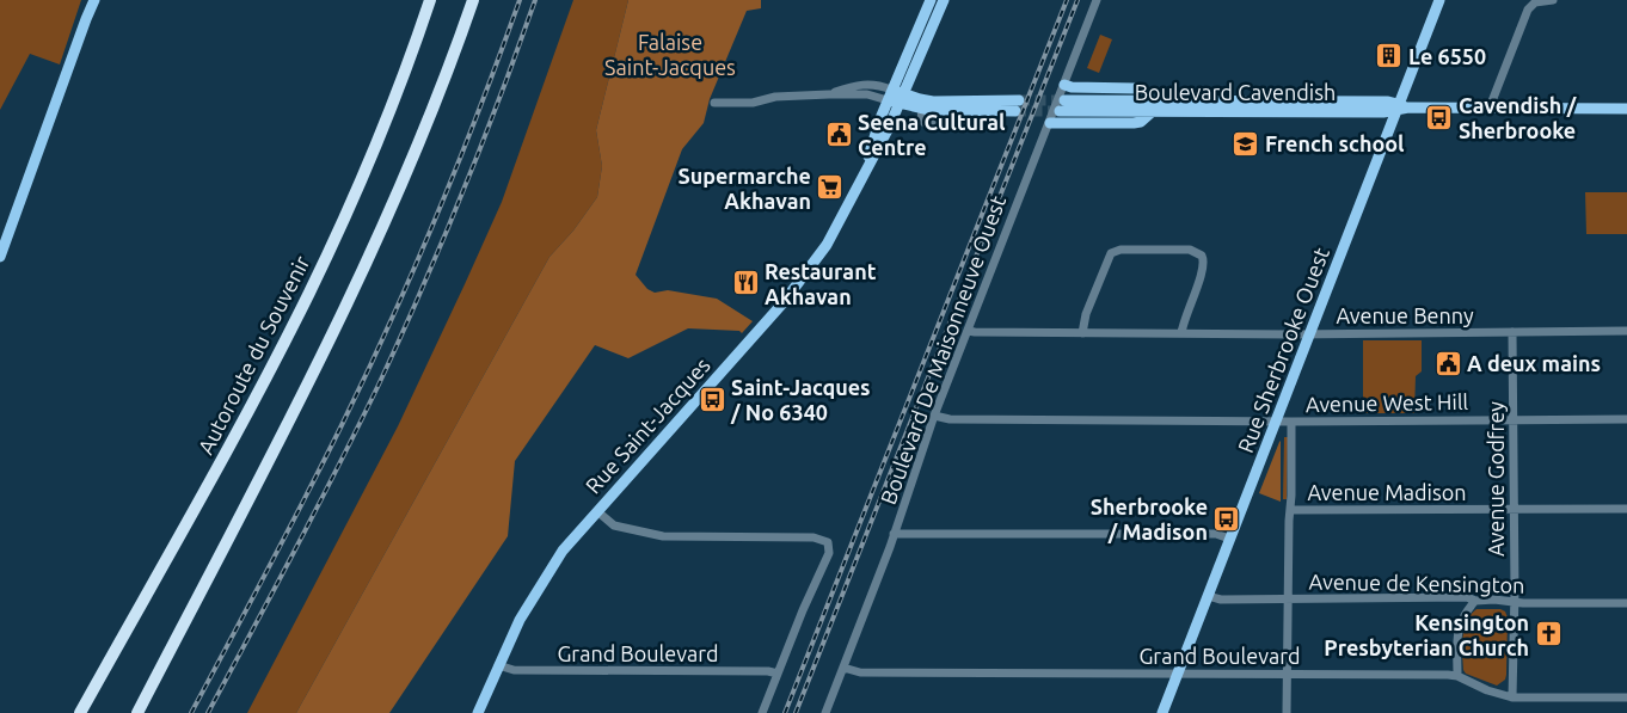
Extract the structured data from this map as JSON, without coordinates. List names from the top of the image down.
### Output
{
  "streets": {
    "highway": ["Autoroute du Souvenir"],
    "main road": ["Boulevard Cavendish", "Rue Sherbrooke Ouest", "Rue Saint-Jacques"],
    "street": [
      "Avenue Benny",
      "Boulevard De Maisonneuve Ouest",
      "Avenue West Hill",
      "Avenue Godfrey",
      "Avenue Madison",
      "Avenue de Kensington",
      "Grand Boulevard"
    ]
  },
  "crossings": [
    ["Boulevard Cavendish", "Boulevard De Maisonneuve Ouest"],
    ["Boulevard Cavendish", "Rue Sherbrooke Ouest"],
    ["Avenue Benny", "Boulevard De Maisonneuve Ouest"],
    ["Avenue Benny", "Rue Sherbrooke Ouest"],
    ["Avenue Benny", "Avenue Godfrey"],
    ["Boulevard De Maisonneuve Ouest", "Avenue West Hill"],
    ["Boulevard De Maisonneuve Ouest", "Grand Boulevard"],
    ["Rue Sherbrooke Ouest", "Avenue West Hill"],
    ["Rue Sherbrooke Ouest", "Avenue de Kensington"],
    ["Rue Sherbrooke Ouest", "Grand Boulevard"],
    ["Avenue West Hill", "Avenue Godfrey"],
    ["Rue Saint-Jacques", "Grand Boulevard"],
    ["Avenue Godfrey", "Avenue Madison"],
    ["Avenue Godfrey", "Avenue de Kensington"],
    ["Avenue Godfrey", "Grand Boulevard"]
  ],
  "parks": ["Falaise Saint-Jacques"],
  "places": {
    "building": ["Le 6550"],
    "bus stop": ["Cavendish / Sherbrooke", "Saint-Jacques / No 6340", "Sherbrooke / Madison"],
    "public building": ["Seena Cultural Centre", "A deux mains"],
    "school or university": ["French school"],
    "supermarket": ["Supermarche Akhavan"],
    "restaurant": ["Restaurant Akhavan"],
    "church": ["Kensington Presbyterian Church"]
  }
}
